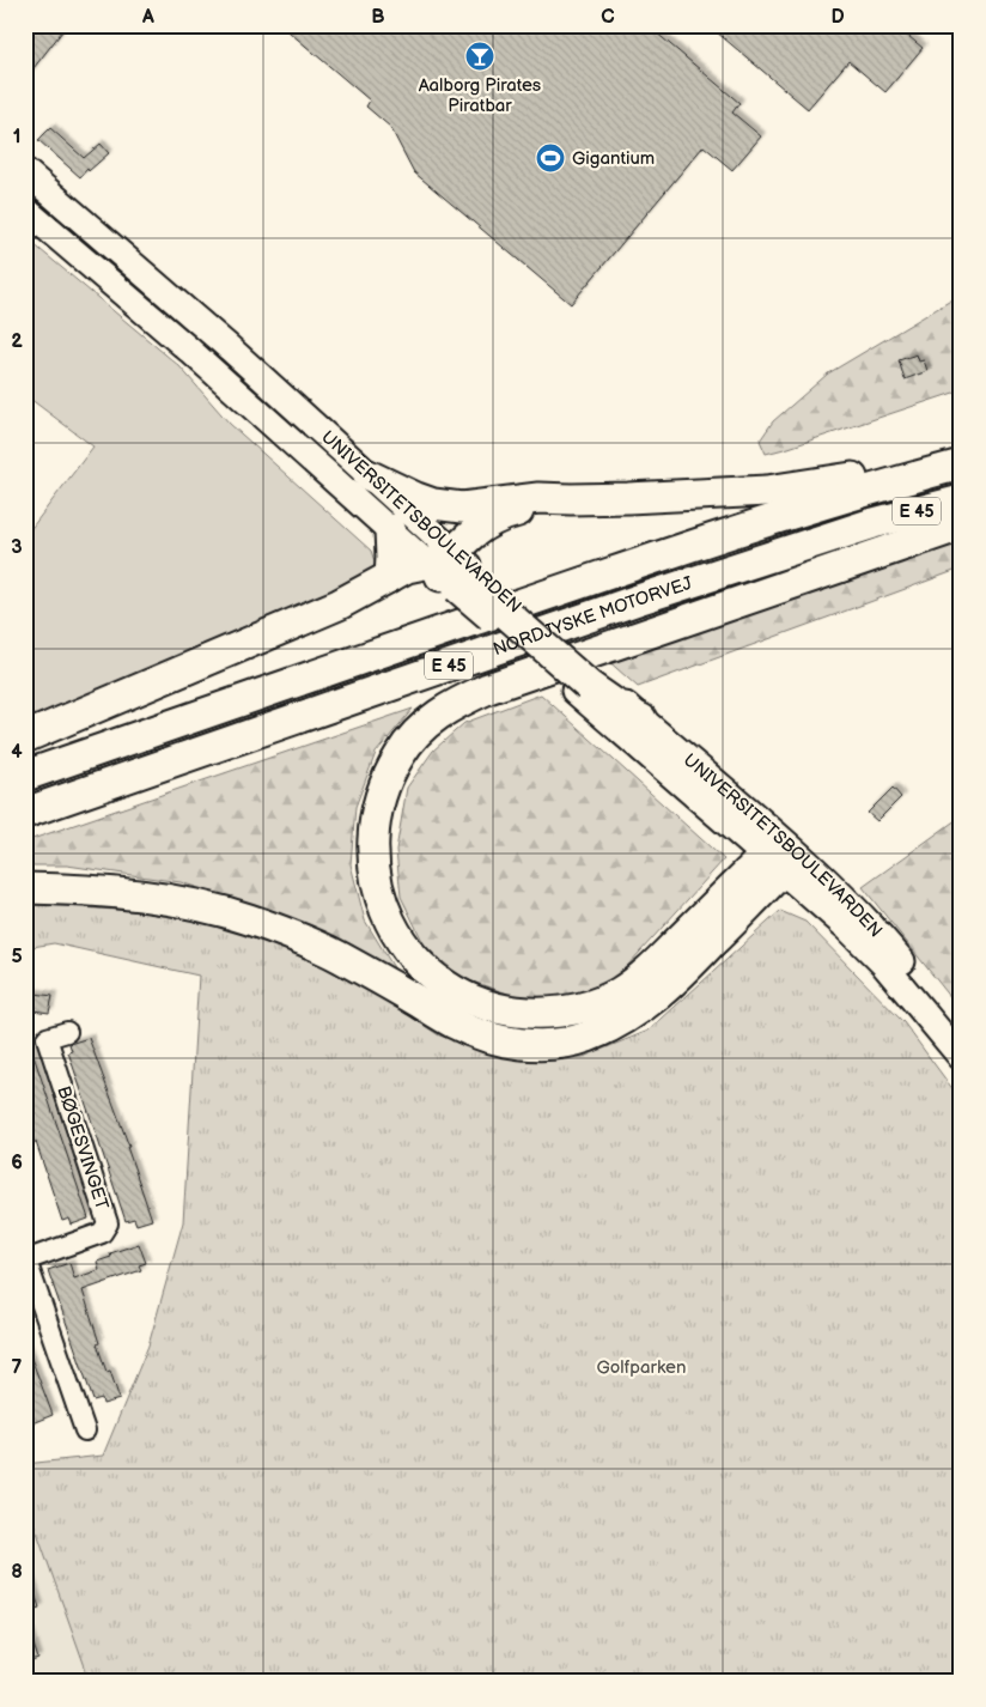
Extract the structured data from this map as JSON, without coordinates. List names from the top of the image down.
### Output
{
  "streets": {
    "highway": ["E 45", "NORDJYSKE MOTORVEJ"],
    "main road": ["UNIVERSITETSBOULEVARDEN"],
    "street": ["BØGESVINGET"]
  },
  "parks": ["Golfparken"],
  "places": {
    "bar": ["Aalborg Pirates Piratbar"],
    "sports": ["Gigantium"]
  },
  "grid": {
    "columns": [
      "A",
      "B",
      "C",
      "D"
    ],
    "rows": [
      "1",
      "2",
      "3",
      "4",
      "5",
      "6",
      "7",
      "8"
    ]
  }
}
